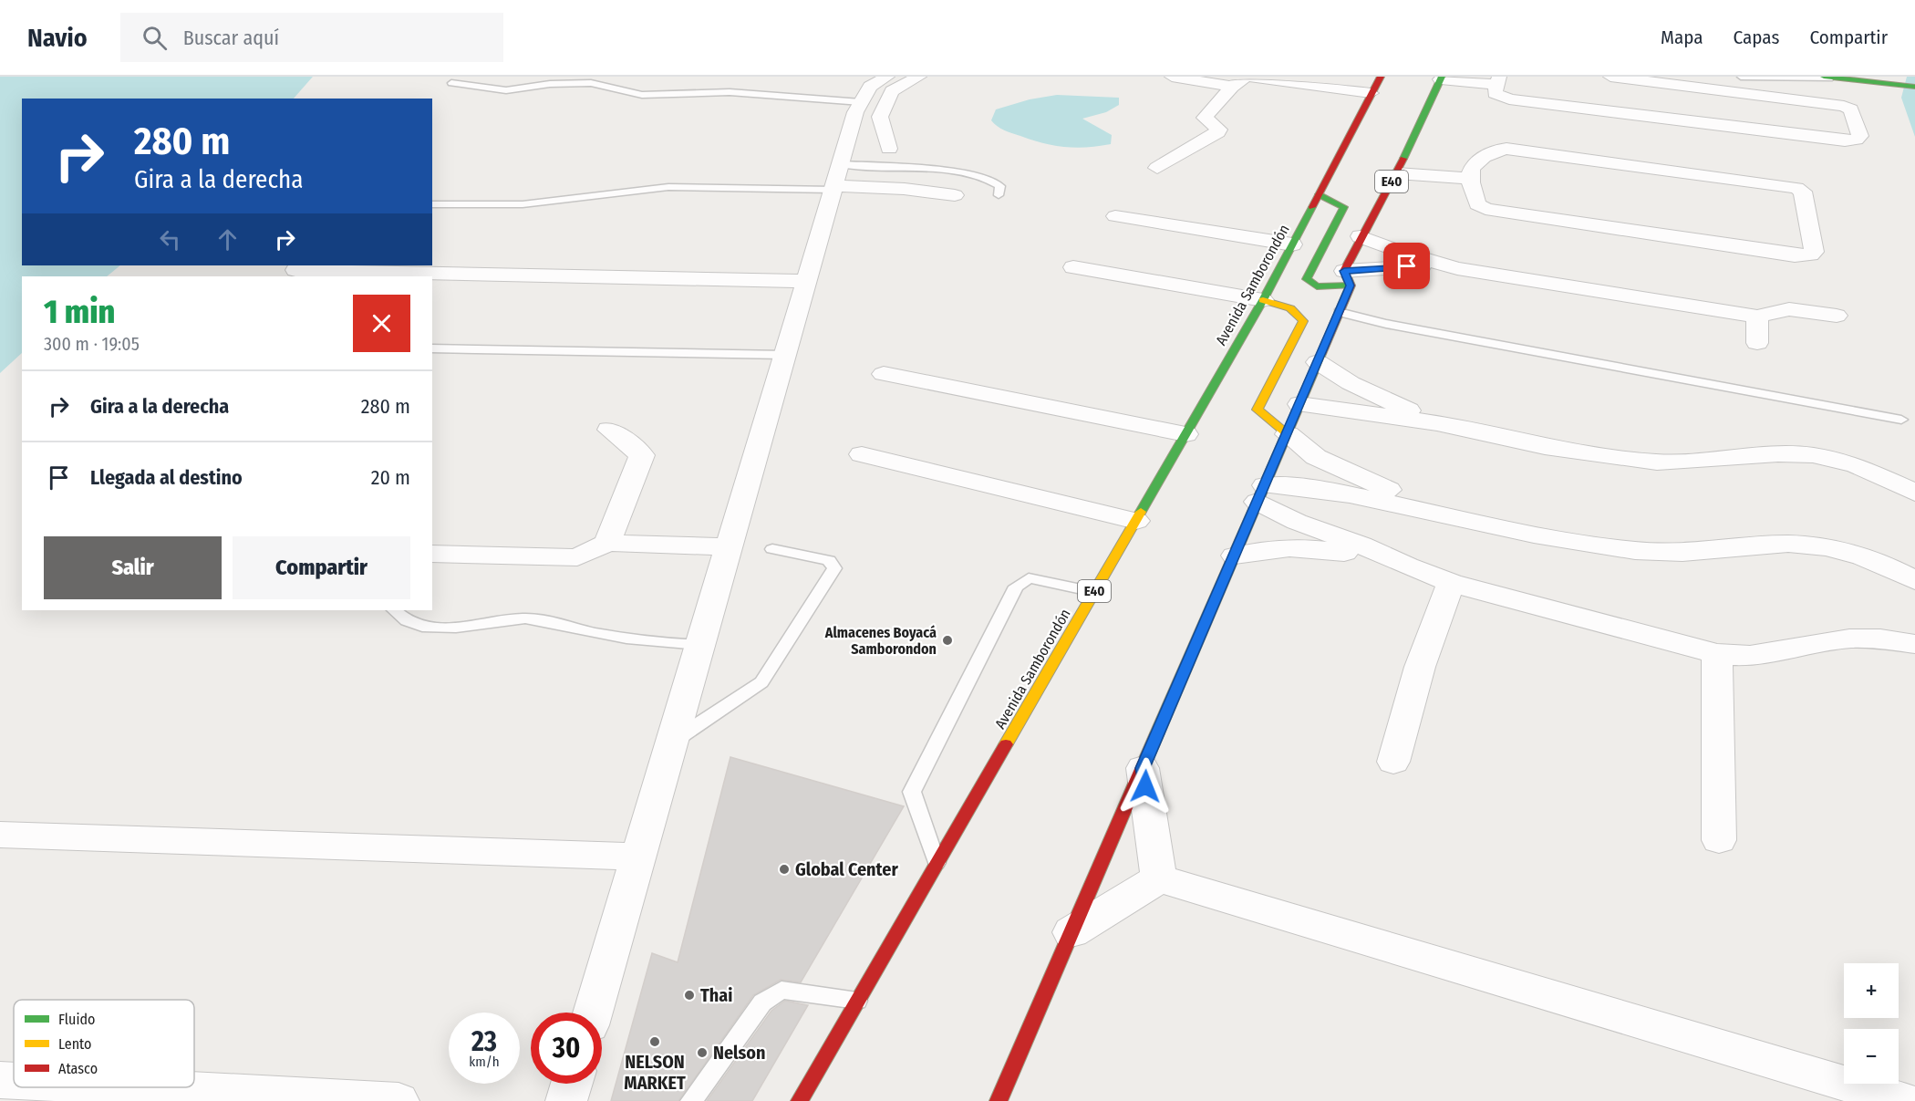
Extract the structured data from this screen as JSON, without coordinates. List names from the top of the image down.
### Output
{
  "streets": {
    "main road": ["E40", "Avenida Samborondón"]
  },
  "places": [
    "Almacenes Boyacá Samborondon",
    "Global Center",
    "Thai",
    "NELSON MARKET",
    "Nelson"
  ],
  "legend": ["Fluido", "Lento", "Atasco"],
  "page": {
    "header": "Navio",
    "search": "Buscar aquí",
    "nav": ["Mapa", "Capas", "Compartir"],
    "turn": ["280 m", "Gira a la derecha"],
    "heading": ["1 min", "300 m · 19:05"],
    "list": [
      {
        "name": "Gira a la derecha",
        "value": "280 m"
      },
      {
        "name": "Llegada al destino",
        "value": "20 m"
      }
    ],
    "buttons": ["Salir", "Compartir"],
    "map_buttons": ["+", "−"],
    "speed": "23 km/h",
    "limit": "30"
  }
}
